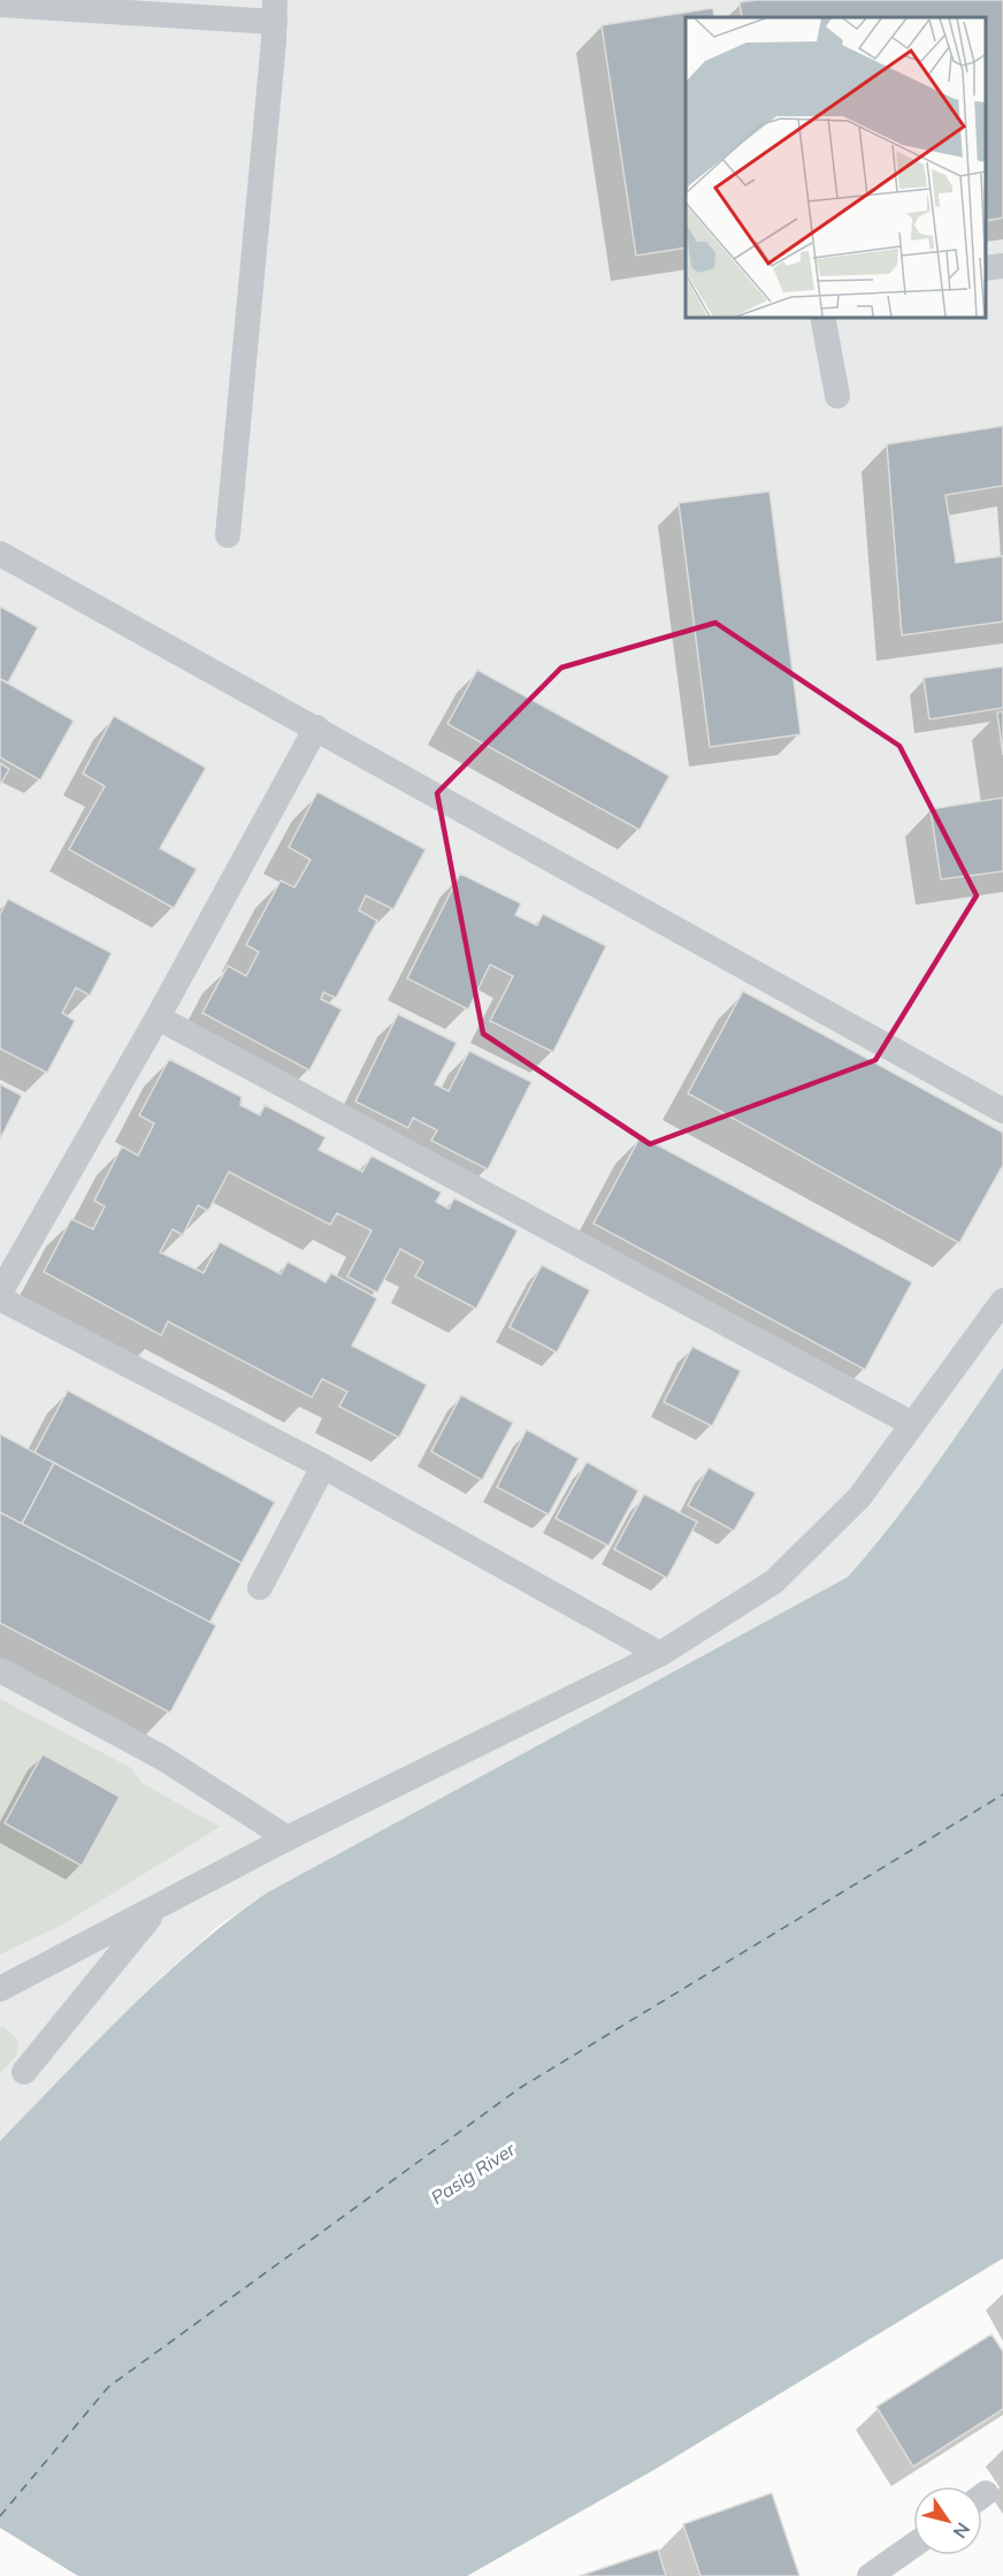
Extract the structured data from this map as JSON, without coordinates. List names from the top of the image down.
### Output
{
  "water": ["Pasig River"],
  "north": "bottom right"
}
